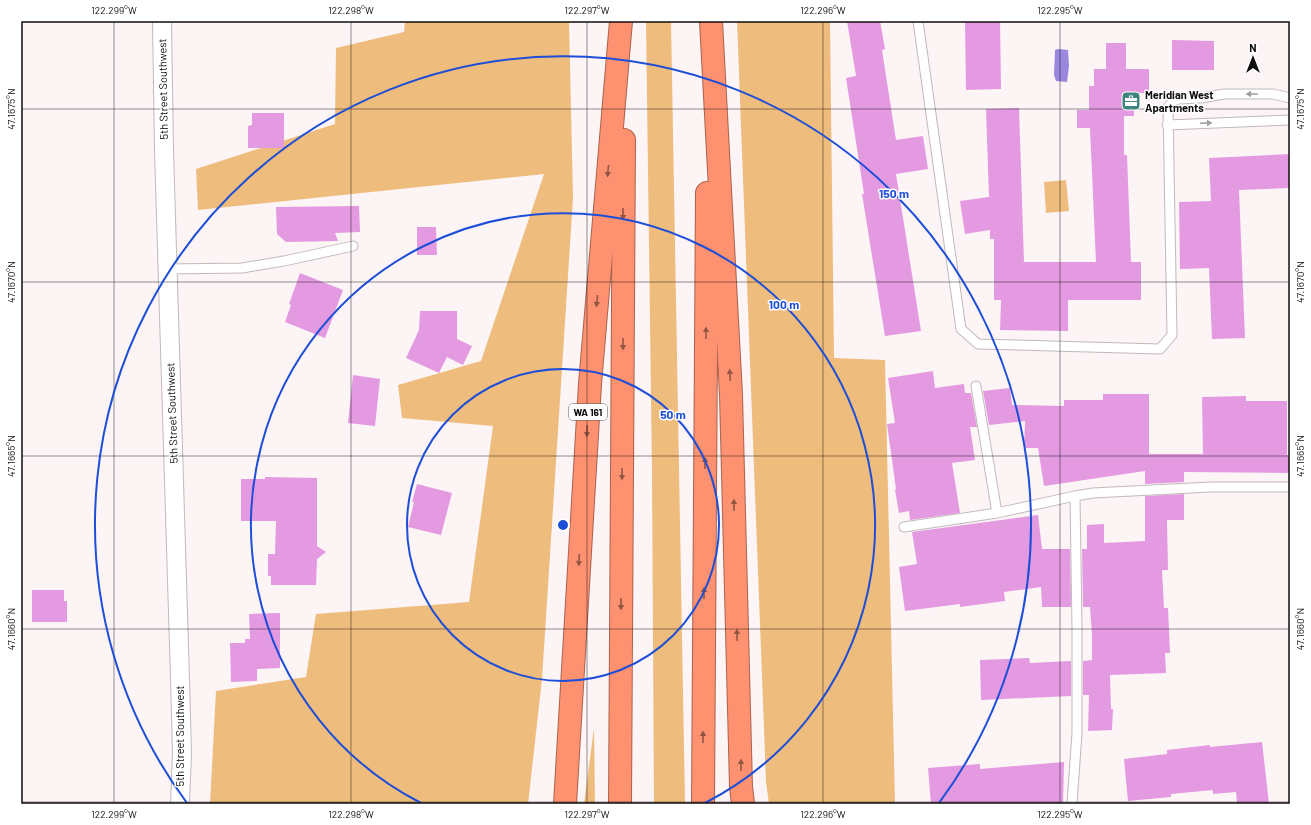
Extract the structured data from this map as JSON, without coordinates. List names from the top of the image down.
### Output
{
  "streets": {
    "highway": ["WA 161"],
    "street": ["5th Street Southwest"]
  },
  "places": {
    "office": ["Meridian West Apartments"]
  },
  "north": "top",
  "coordinates": [
    "122.299°W",
    "122.298°W",
    "122.297°W",
    "122.296°W",
    "122.295°W",
    "47.1675°N",
    "47.1670°N",
    "47.1665°N",
    "47.1660°N"
  ],
  "rings": ["150 m", "100 m", "50 m"]
}
